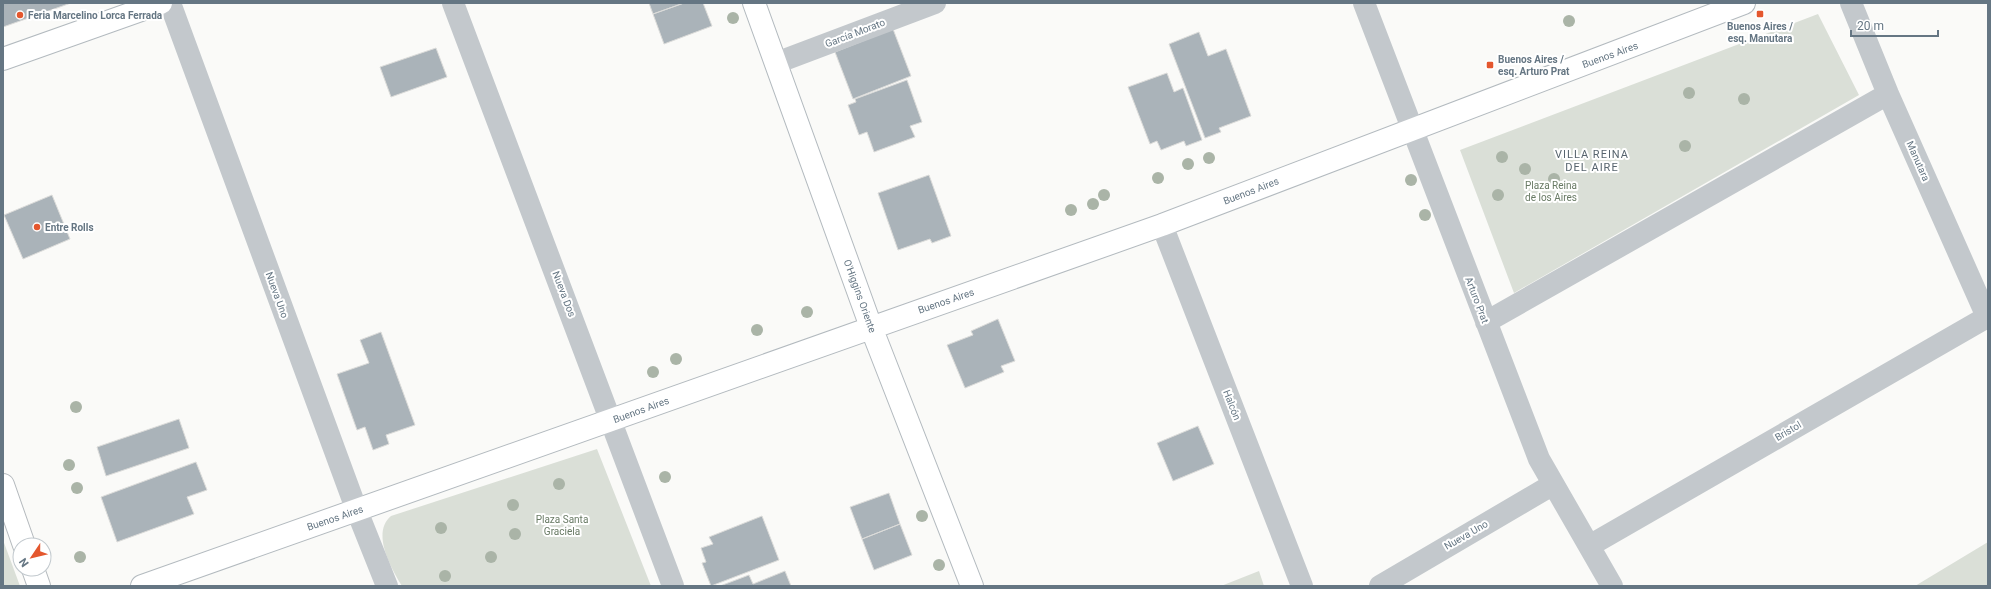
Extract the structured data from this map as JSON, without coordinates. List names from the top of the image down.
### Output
{
  "streets": {
    "street": [
      "García Morato",
      "Buenos Aires",
      "Manutara",
      "Nueva Dos",
      "Nueva Uno",
      "O'Higgins Oriente",
      "Arturo Prat",
      "Halcón",
      "Bristol"
    ]
  },
  "crossings": [
    ["García Morato", "O'Higgins Oriente"],
    ["Buenos Aires", "Nueva Dos"],
    ["Buenos Aires", "Nueva Uno"],
    ["Buenos Aires", "O'Higgins Oriente"],
    ["Buenos Aires", "Arturo Prat"],
    ["Buenos Aires", "Halcón"],
    ["Manutara", "Bristol"],
    ["Nueva Uno", "Arturo Prat"],
    ["Arturo Prat", "Bristol"]
  ],
  "districts": ["VILLA REINA DEL AIRE"],
  "parks": ["Plaza Reina de los Aires", "Plaza Santa Graciela"],
  "places": {
    "transit": ["Buenos Aires / esq. Manutara", "Buenos Aires / esq. Arturo Prat"],
    "other": ["Feria Marcelino Lorca Ferrada", "Entre Rolls"]
  },
  "scale_bar": "20 m",
  "north": "bottom left"
}
